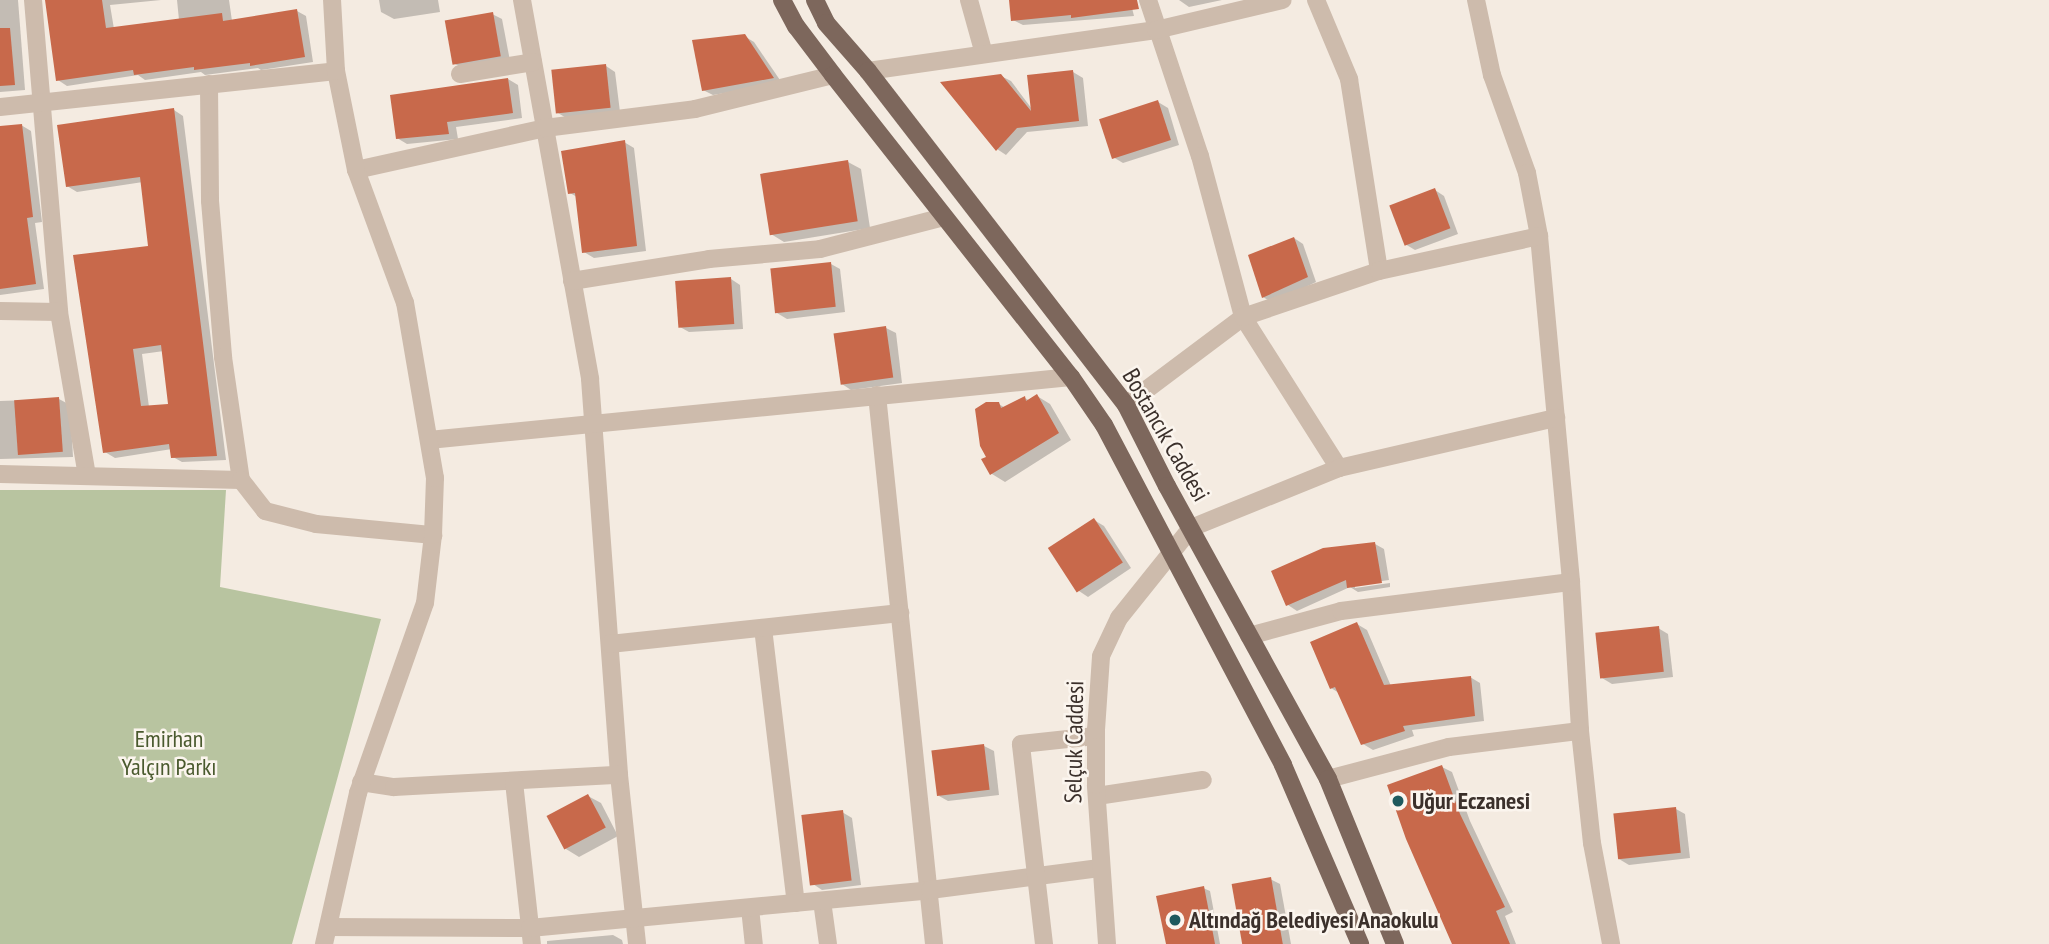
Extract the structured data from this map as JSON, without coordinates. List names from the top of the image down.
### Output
{
  "streets": {
    "main road": ["Bostancık Caddesi"],
    "street": ["Selçuk Caddesi"]
  },
  "crossings": [
    ["Bostancık Caddesi", "Selçuk Caddesi"]
  ],
  "parks": ["Emirhan Yalçın Parkı"],
  "places": ["Uğur Eczanesi", "Altındağ Belediyesi Anaokulu"]
}
